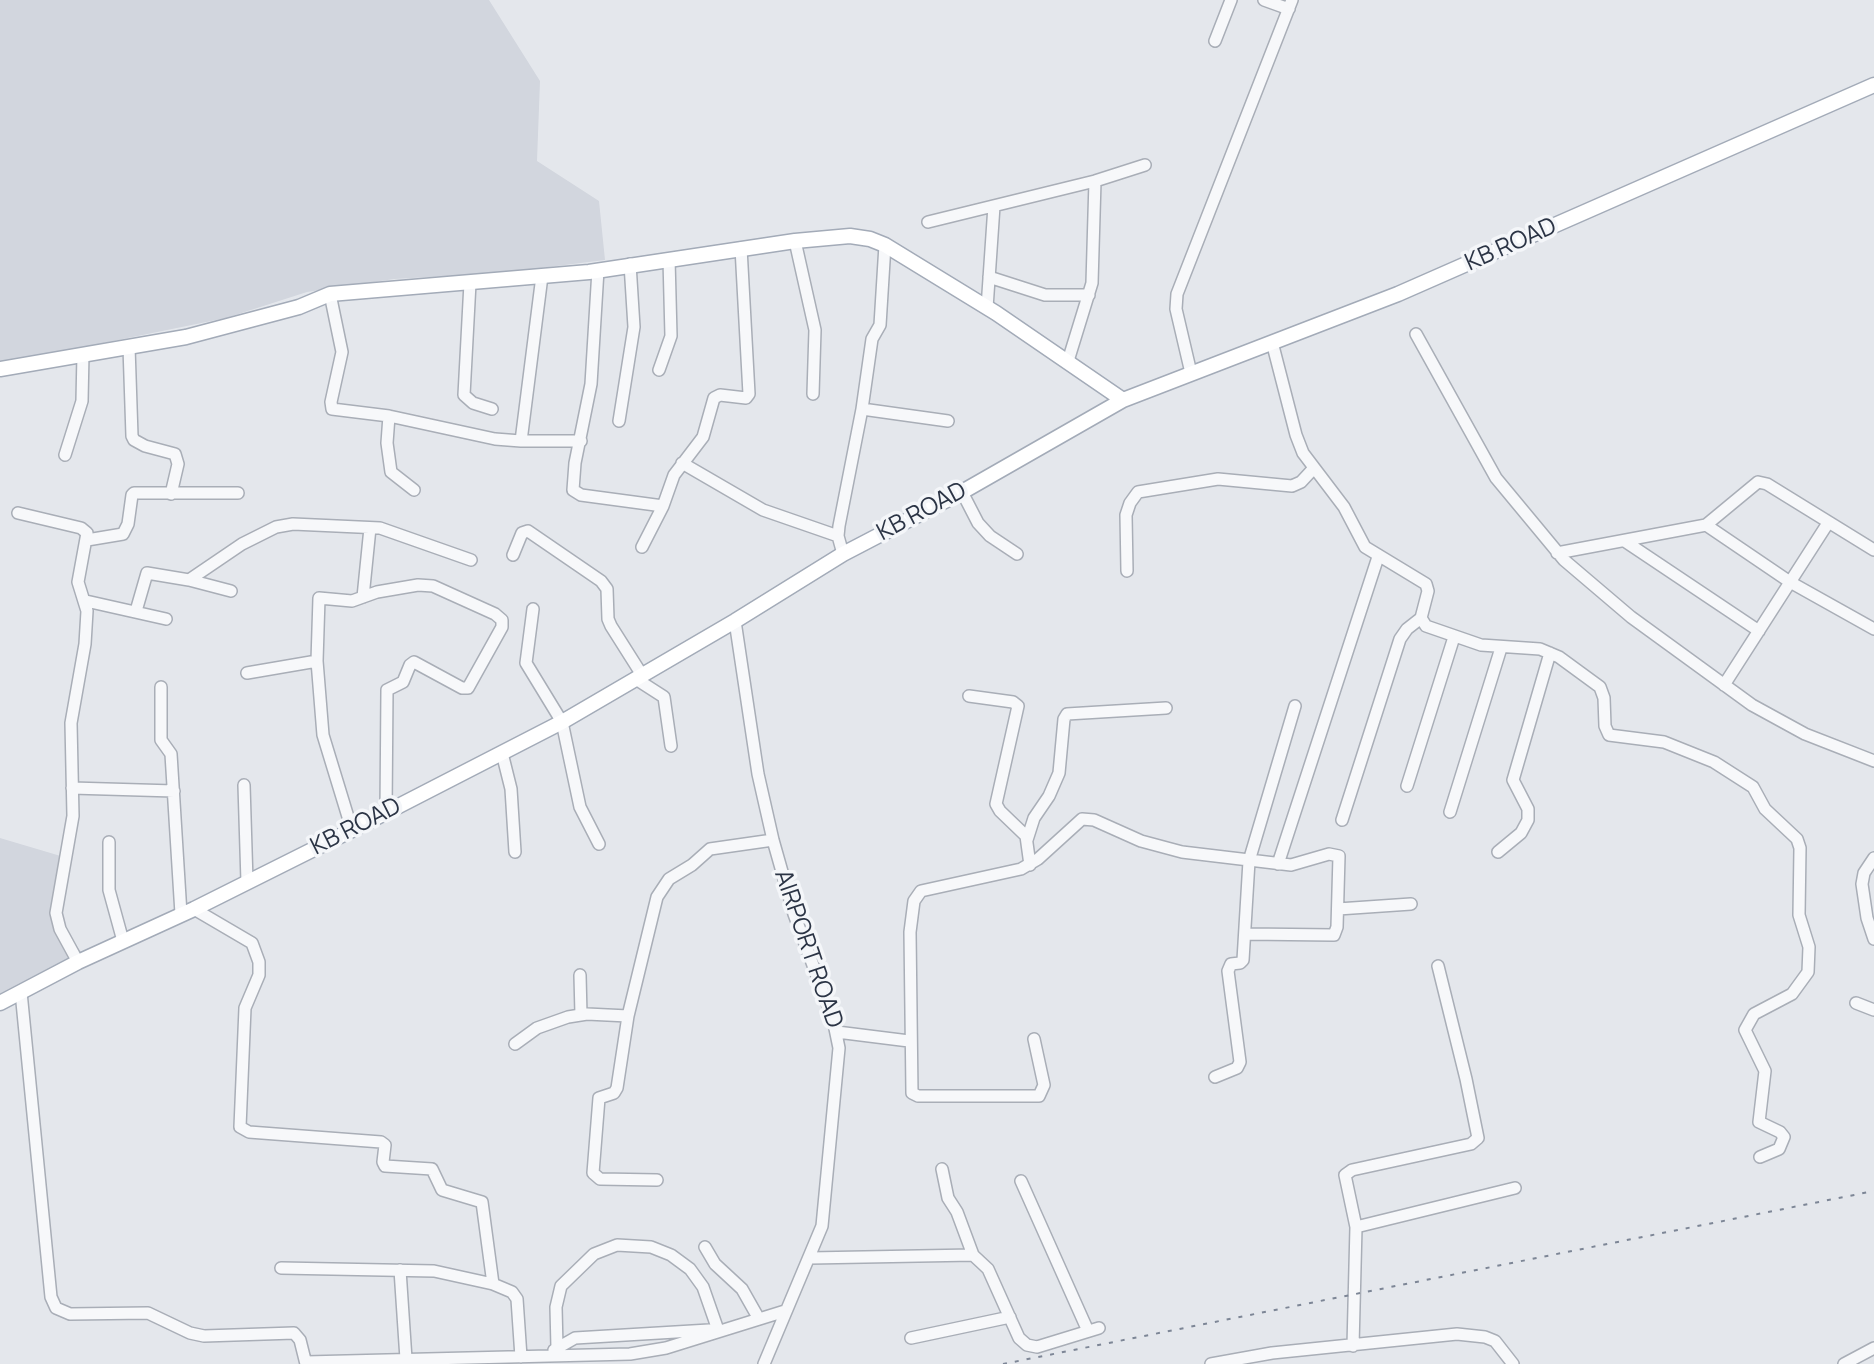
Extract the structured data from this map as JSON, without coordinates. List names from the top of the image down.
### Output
{
  "streets": {
    "main road": ["KB ROAD"],
    "street": ["AIRPORT ROAD"]
  },
  "crossings": [
    ["KB ROAD", "AIRPORT ROAD"]
  ]
}
